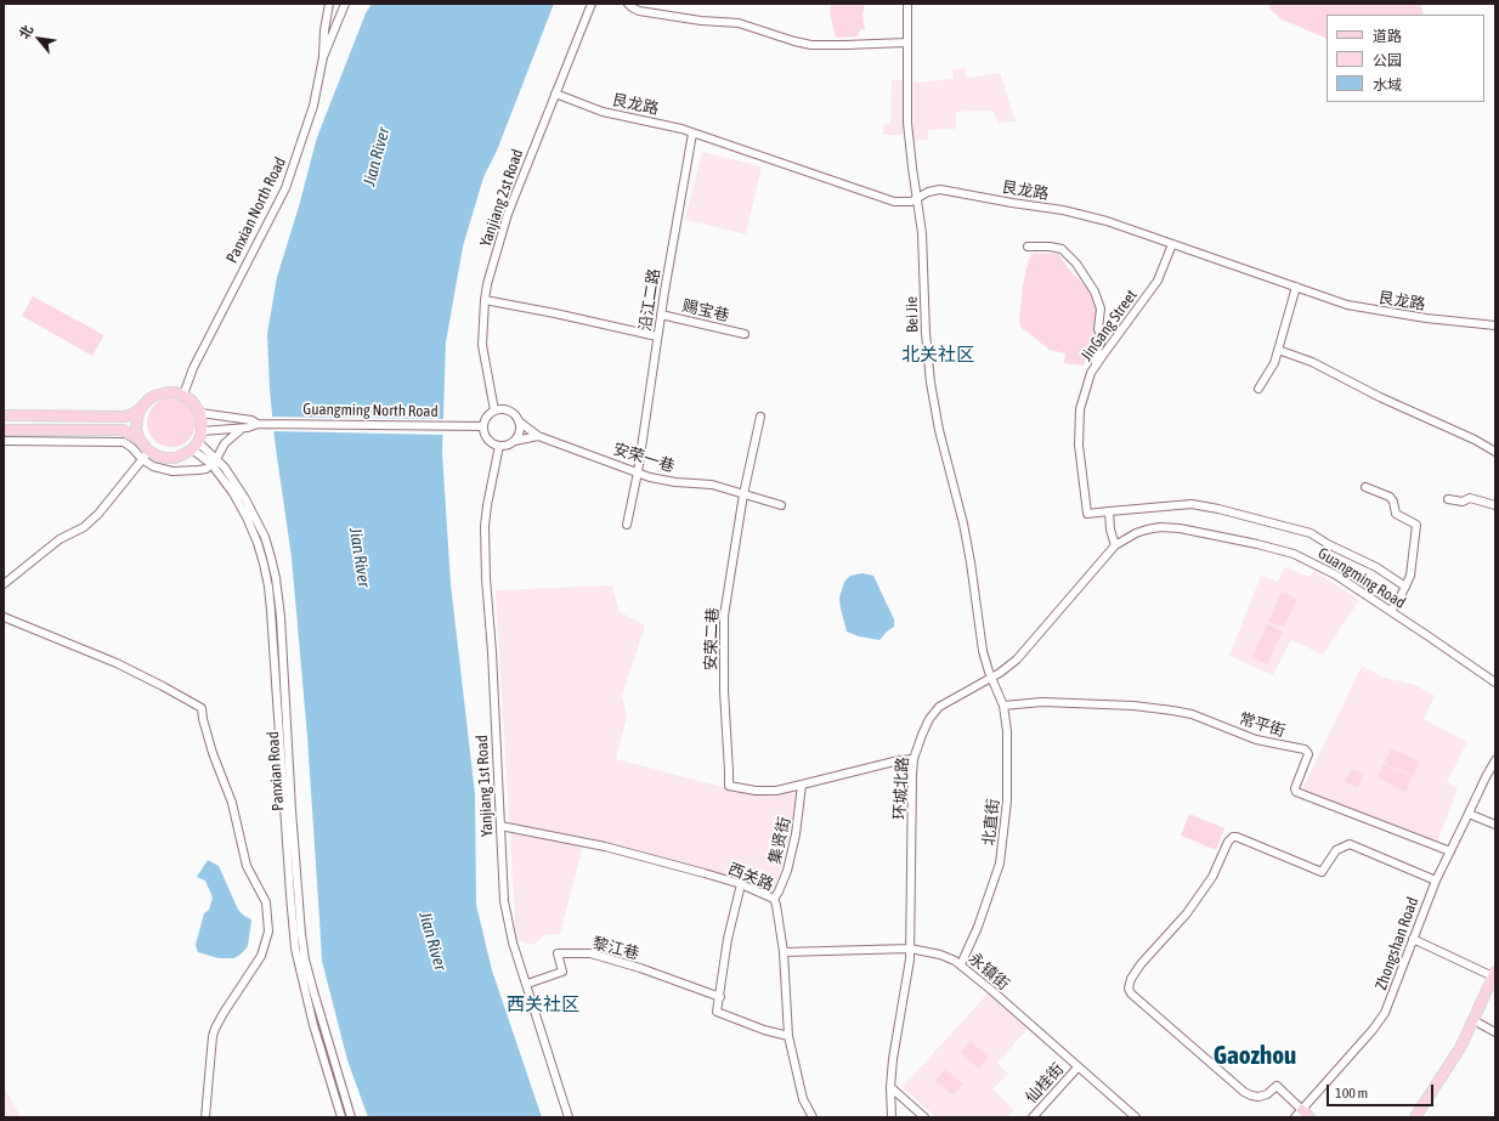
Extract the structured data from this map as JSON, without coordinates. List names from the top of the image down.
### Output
{
  "streets": {
    "street": [
      "艮龙路",
      "Yanjiang 2st Road",
      "Panxian North Road",
      "沿江二路",
      "赐宝巷",
      "Bei Jie",
      "JinGang Street",
      "Guangming North Road",
      "安荣一巷",
      "Guangming Road",
      "安荣二巷",
      "常平街",
      "Panxian Road",
      "Yanjiang 1st Road",
      "环城北路",
      "北直街",
      "集贤街",
      "西关路",
      "Zhongshan Road",
      "黎江巷",
      "永镇街",
      "仙桂街"
    ]
  },
  "crossings": [
    ["艮龙路", "Yanjiang 2st Road"],
    ["艮龙路", "沿江二路"],
    ["艮龙路", "Bei Jie"],
    ["艮龙路", "JinGang Street"],
    ["Yanjiang 2st Road", "Guangming North Road"],
    ["Yanjiang 2st Road", "Yanjiang 1st Road"],
    ["Panxian North Road", "Guangming North Road"],
    ["Panxian North Road", "Panxian Road"],
    ["沿江二路", "赐宝巷"],
    ["沿江二路", "安荣一巷"],
    ["Bei Jie", "环城北路"],
    ["Bei Jie", "北直街"],
    ["Guangming North Road", "Panxian Road"],
    ["Guangming North Road", "Yanjiang 1st Road"],
    ["安荣一巷", "安荣二巷"],
    ["Guangming Road", "环城北路"],
    ["安荣二巷", "集贤街"],
    ["常平街", "北直街"],
    ["常平街", "Zhongshan Road"],
    ["Yanjiang 1st Road", "西关路"],
    ["Yanjiang 1st Road", "黎江巷"],
    ["环城北路", "北直街"],
    ["环城北路", "永镇街"],
    ["北直街", "永镇街"],
    ["集贤街", "西关路"],
    ["西关路", "永镇街"],
    ["永镇街", "仙桂街"]
  ],
  "districts": ["北关社区", "西关社区", "Gaozhou"],
  "water": ["Jian River"],
  "legend": ["道路", "公园", "水域"],
  "scale_bar": "100 m",
  "north": "top left"
}
